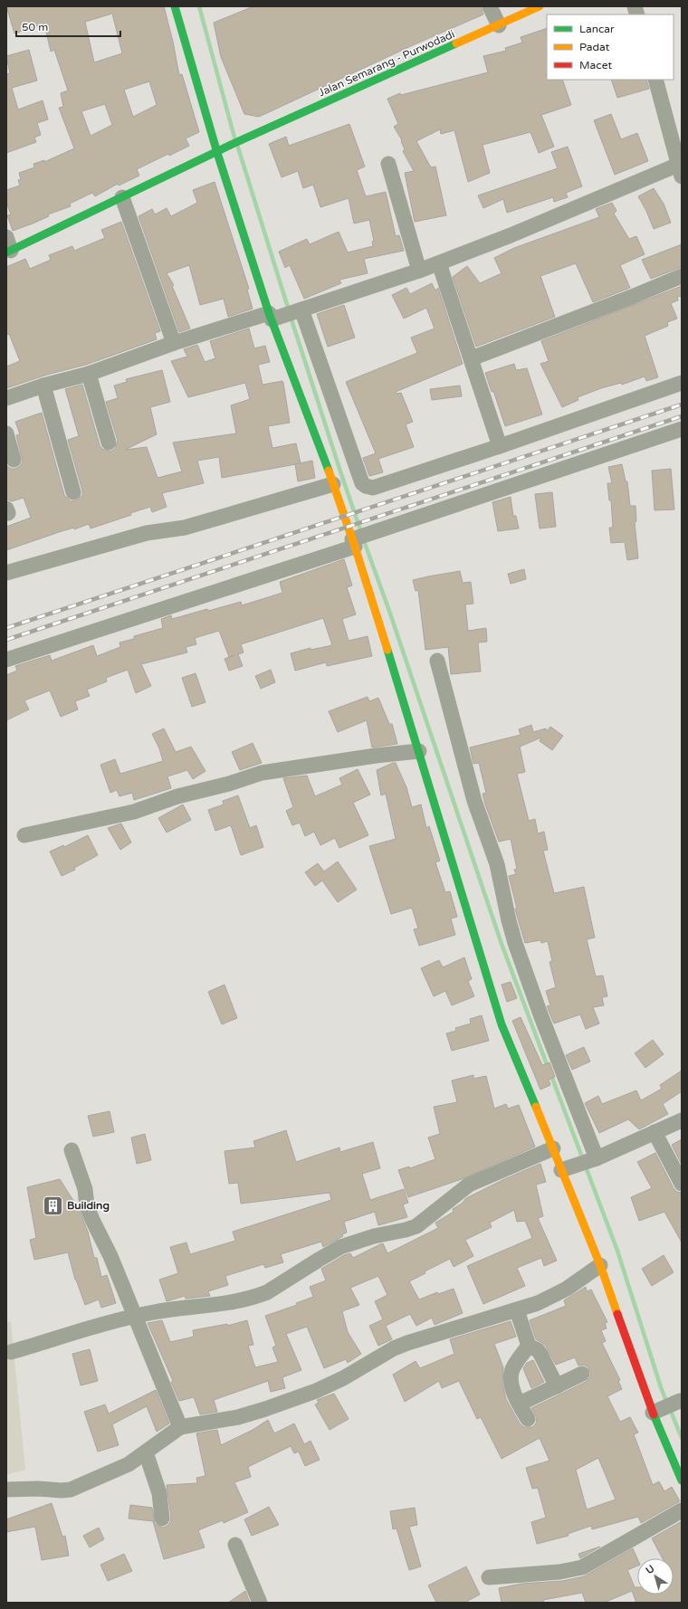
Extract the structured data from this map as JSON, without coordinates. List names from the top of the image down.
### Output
{
  "streets": {
    "main road": ["Jalan Semarang - Purwodadi"]
  },
  "places": {
    "building": ["Building"]
  },
  "legend": ["Lancar", "Padat", "Macet"],
  "scale_bar": "50 m",
  "north": "top left"
}
